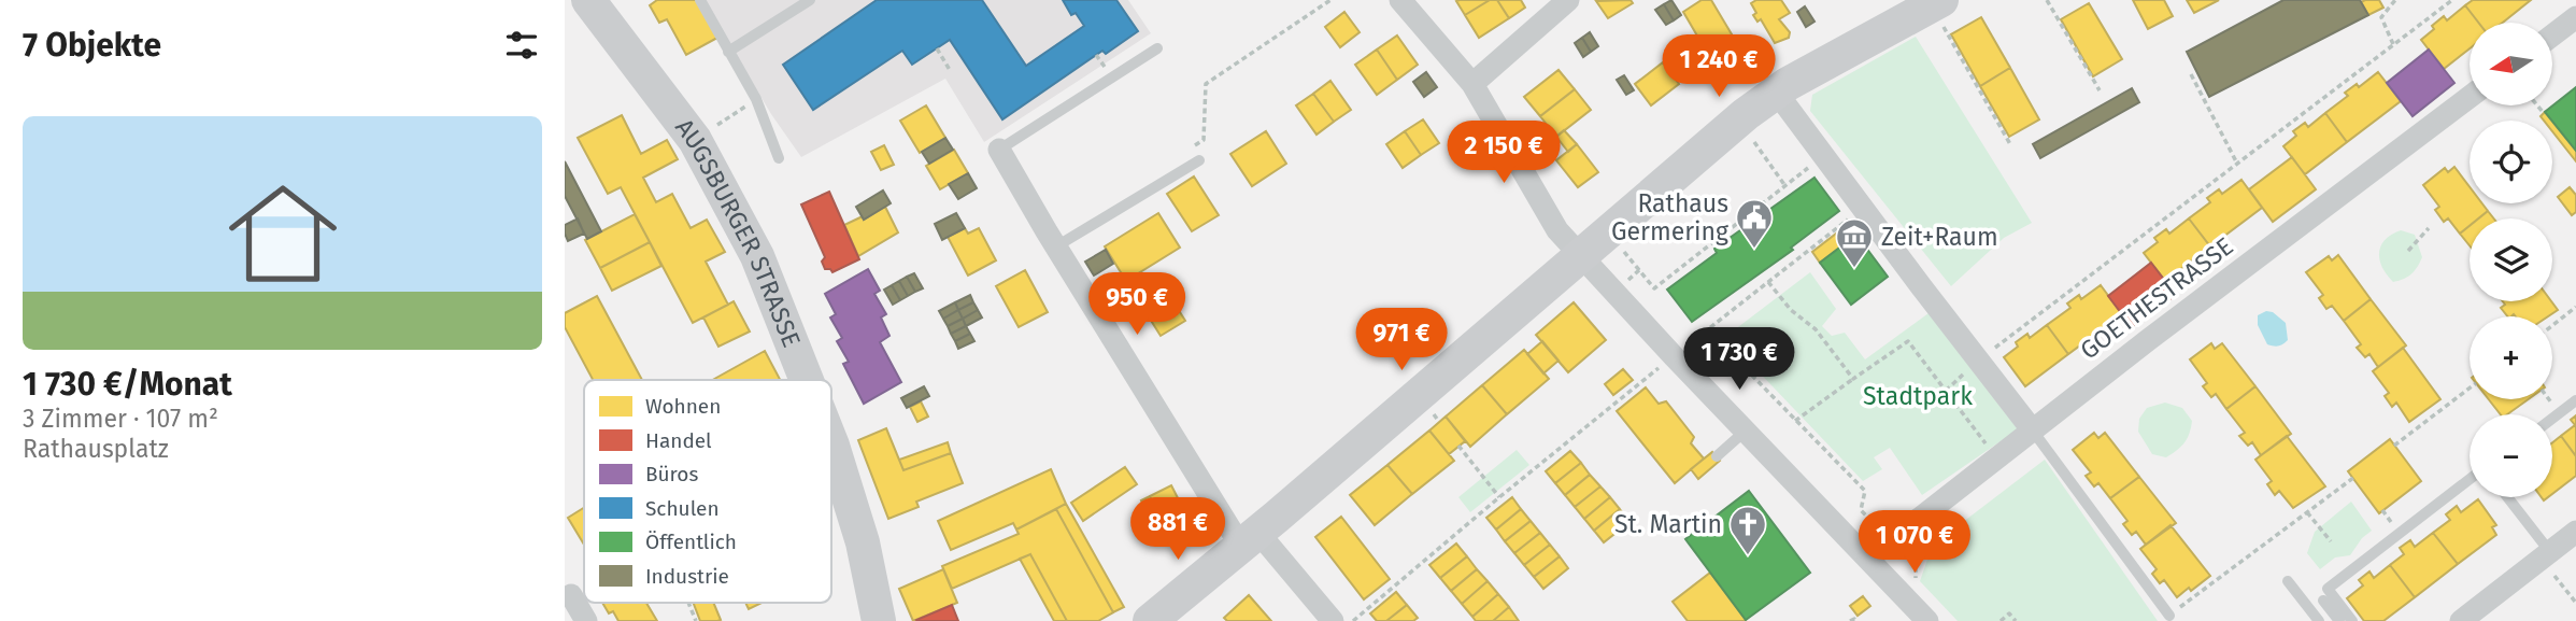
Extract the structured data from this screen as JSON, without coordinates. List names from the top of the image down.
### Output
{
  "streets": {
    "street": ["AUGSBURGER STRASSE", "GOETHESTRASSE"]
  },
  "parks": ["Stadtpark"],
  "places": {
    "public building": ["Rathaus Germering"],
    "museum": ["Zeit+Raum"],
    "church": ["St. Martin"]
  },
  "legend": [
    "Wohnen",
    "Handel",
    "Büros",
    "Schulen",
    "Öffentlich",
    "Industrie"
  ],
  "north": "left",
  "page": {
    "heading": "7 Objekte",
    "map_buttons": ["+", "−"],
    "price": [
      "1 240 €",
      "2 150 €",
      "950 €",
      "971 €",
      "1 730 €",
      "881 €",
      "1 070 €"
    ],
    "list": [
      {
        "name": "1 730 €/Monat",
        "note": "3 Zimmer · 107 m² · Rathausplatz"
      }
    ]
  }
}
